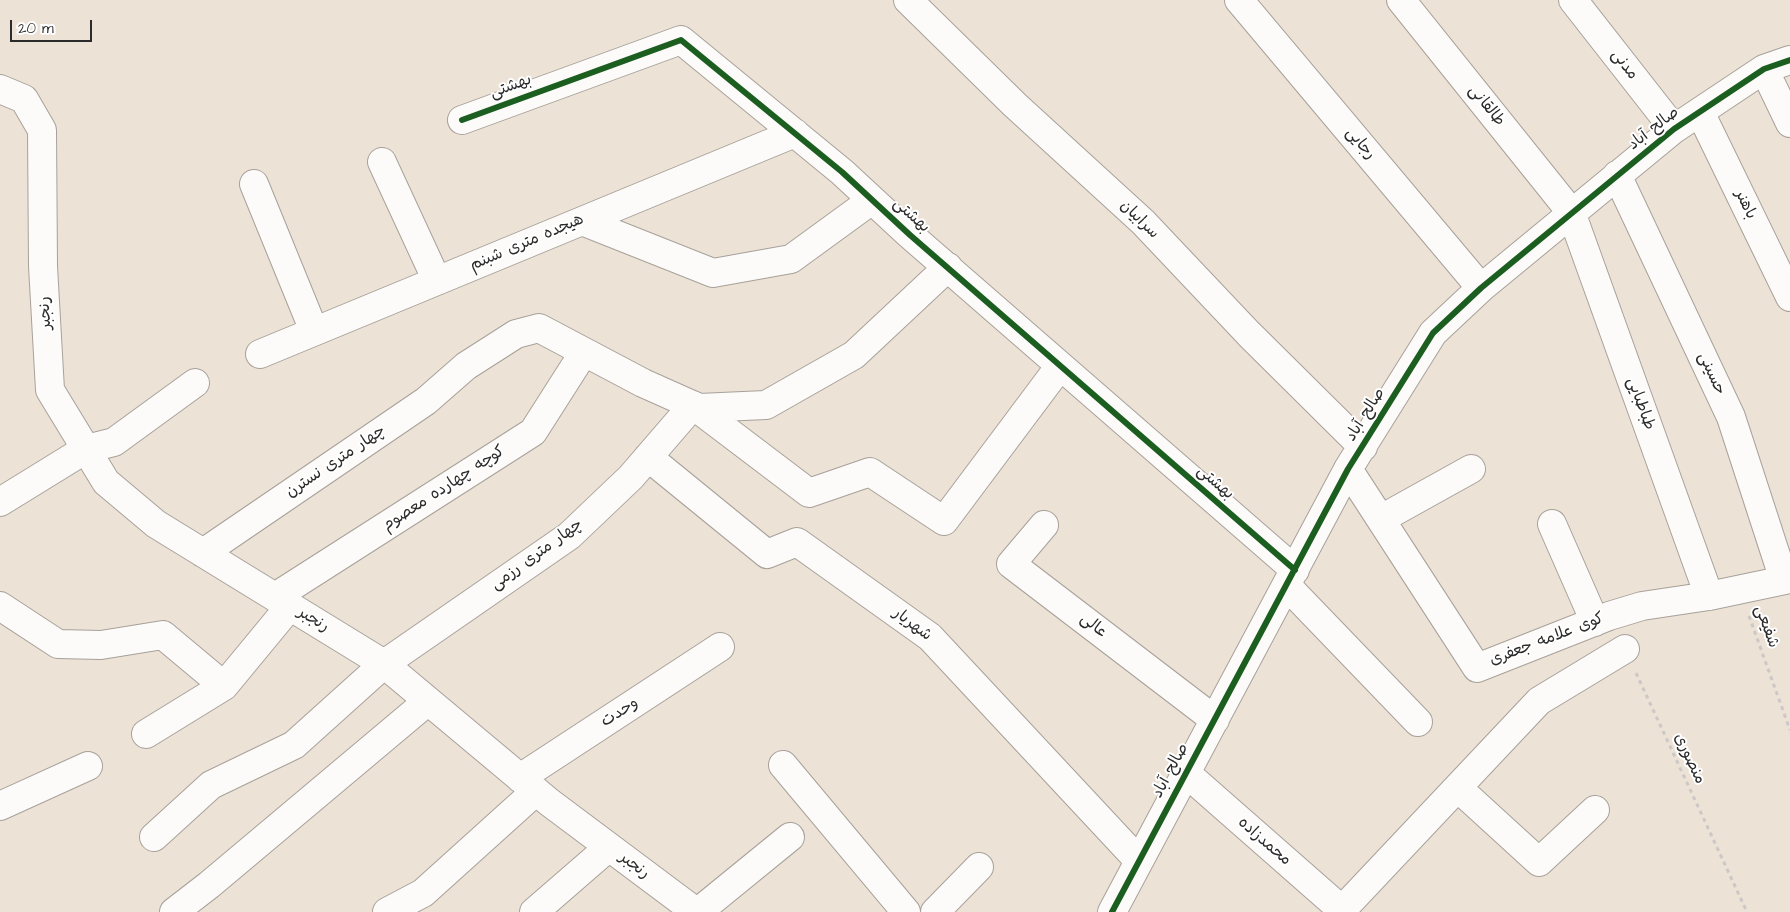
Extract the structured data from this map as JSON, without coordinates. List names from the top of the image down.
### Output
{
  "streets": {
    "street": [
      "مدنی",
      "بهشتی",
      "طالقانی",
      "صالح آباد",
      "رجایی",
      "باهنر",
      "سرابیان",
      "هیجده متری شبنم",
      "رنجبر",
      "حسینی",
      "طباطبایی",
      "چهار متری نسترن",
      "کوچه چهارده معصوم",
      "چهار متری رزمی",
      "شهریار",
      "عالی",
      "کوی علامه جعفری",
      "وحدت",
      "محمدزاده"
    ],
    "path": ["شفیعی", "منصوری"]
  },
  "crossings": [
    ["مدنی", "صالح آباد"],
    ["بهشتی", "صالح آباد"],
    ["بهشتی", "هیجده متری شبنم"],
    ["طالقانی", "صالح آباد"],
    ["طالقانی", "طباطبایی"],
    ["صالح آباد", "رجایی"],
    ["صالح آباد", "باهنر"],
    ["صالح آباد", "سرابیان"],
    ["صالح آباد", "حسینی"],
    ["صالح آباد", "طباطبایی"],
    ["صالح آباد", "شهریار"],
    ["صالح آباد", "عالی"],
    ["صالح آباد", "کوی علامه جعفری"],
    ["صالح آباد", "محمدزاده"],
    ["رنجبر", "چهار متری نسترن"],
    ["رنجبر", "کوچه چهارده معصوم"],
    ["رنجبر", "چهار متری رزمی"],
    ["رنجبر", "وحدت"],
    ["حسینی", "کوی علامه جعفری"],
    ["طباطبایی", "کوی علامه جعفری"],
    ["چهار متری نسترن", "کوچه چهارده معصوم"],
    ["چهار متری نسترن", "چهار متری رزمی"],
    ["چهار متری رزمی", "شهریار"],
    ["شفیعی", "کوی علامه جعفری"]
  ],
  "scale_bar": "20 m"
}
